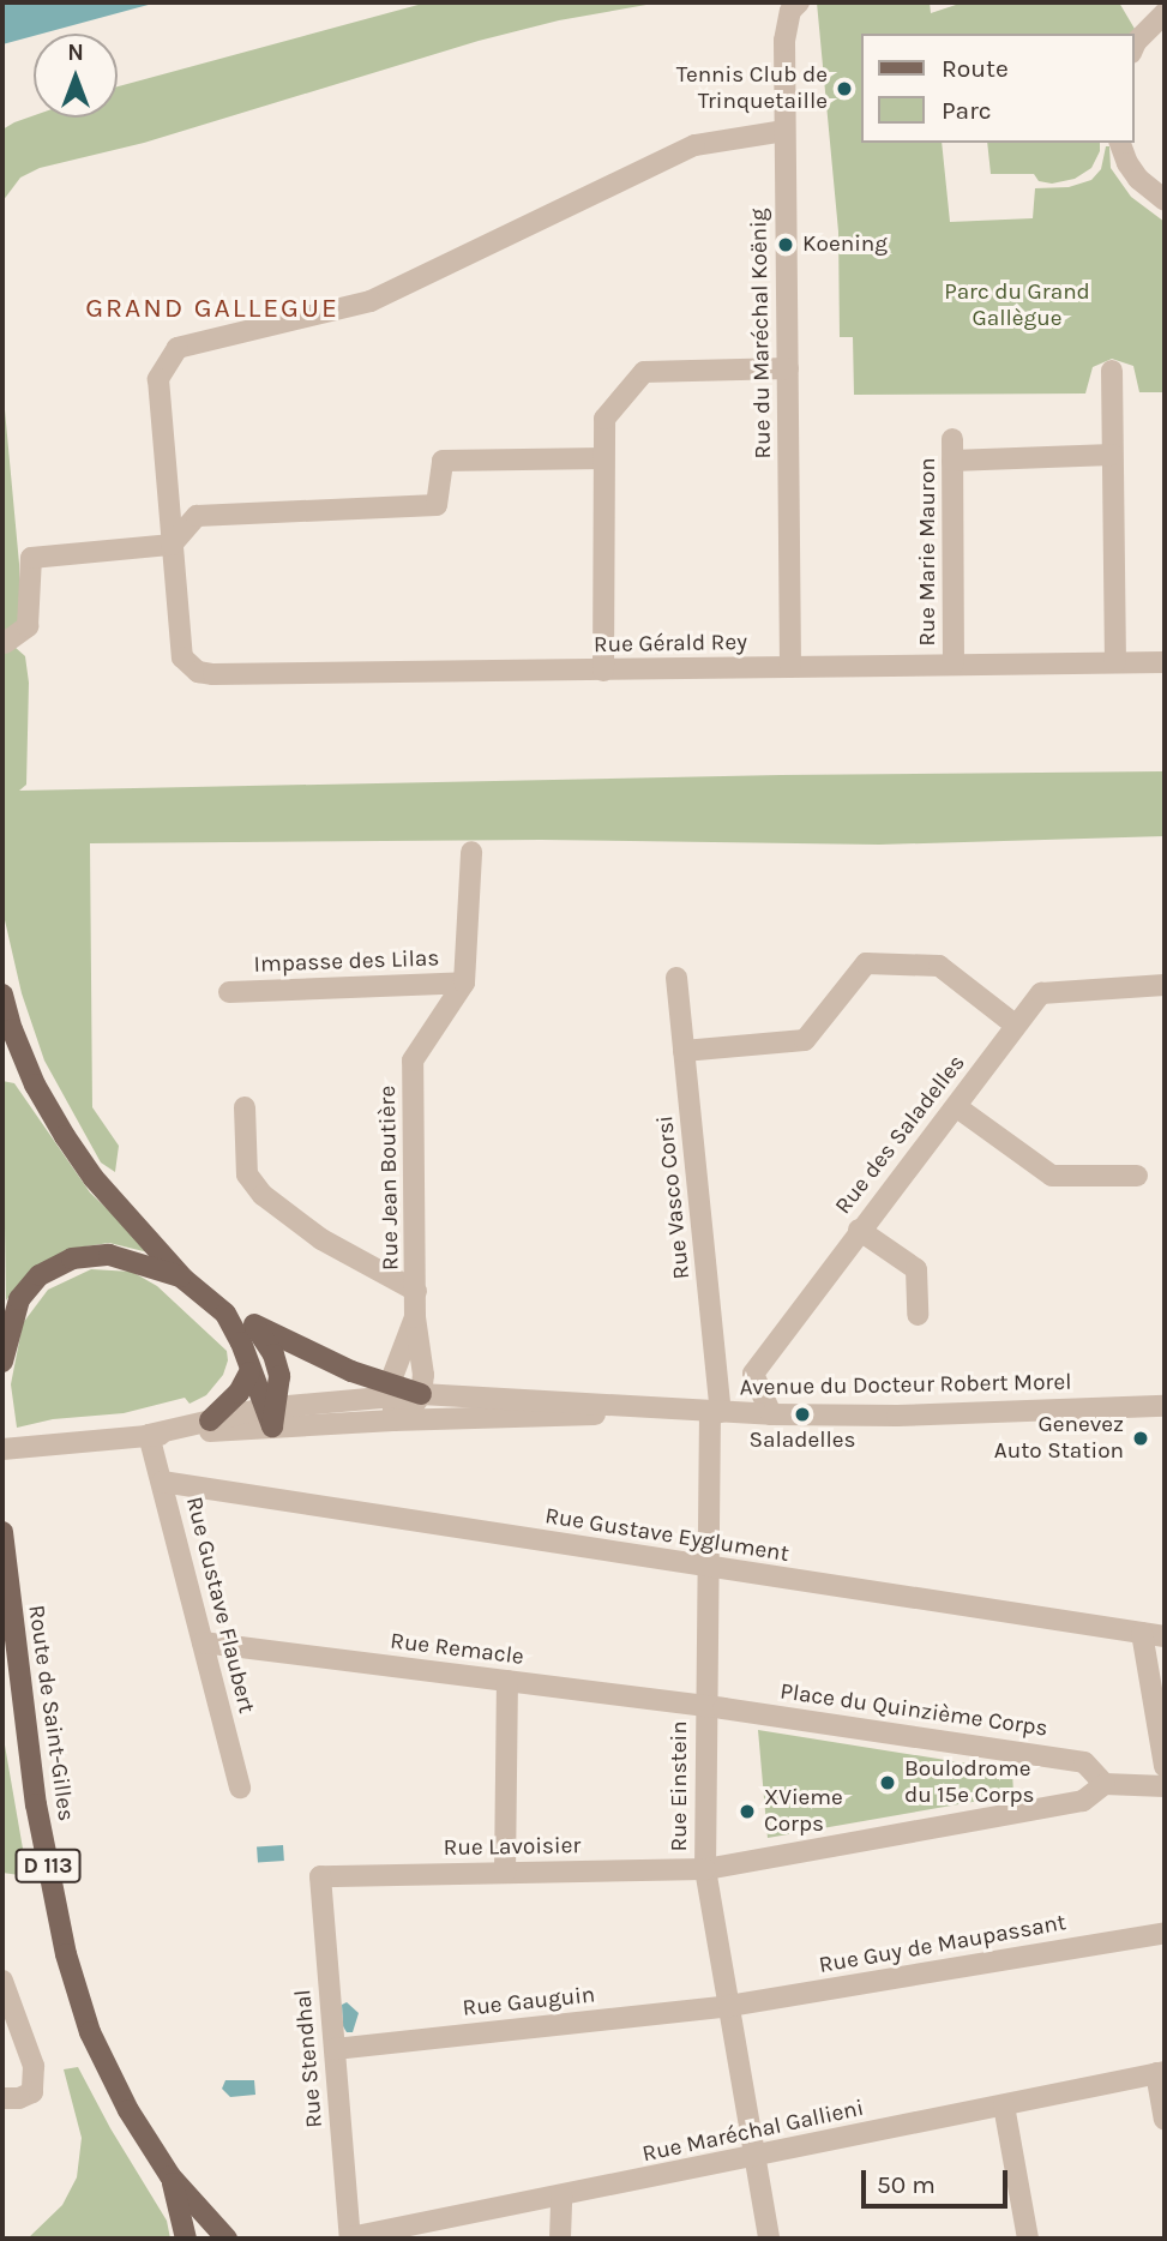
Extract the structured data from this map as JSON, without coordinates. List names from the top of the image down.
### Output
{
  "streets": {
    "main road": ["Route de Saint-Gilles", "D 113"],
    "street": [
      "Rue du Maréchal Koënig",
      "Rue Marie Mauron",
      "Rue Gérald Rey",
      "Impasse des Lilas",
      "Rue des Saladelles",
      "Rue Jean Boutière",
      "Rue Vasco Corsi",
      "Avenue du Docteur Robert Morel",
      "Rue Gustave Eyglument",
      "Rue Gustave Flaubert",
      "Rue Remacle",
      "Place du Quinzième Corps",
      "Rue Einstein",
      "Rue Lavoisier",
      "Rue Guy de Maupassant",
      "Rue Gauguin",
      "Rue Stendhal",
      "Rue Maréchal Gallieni"
    ]
  },
  "crossings": [
    ["Rue du Maréchal Koënig", "Rue Gérald Rey"],
    ["Rue Marie Mauron", "Rue Gérald Rey"],
    ["Impasse des Lilas", "Rue Jean Boutière"],
    ["Rue Jean Boutière", "Avenue du Docteur Robert Morel"],
    ["Rue Vasco Corsi", "Avenue du Docteur Robert Morel"],
    ["Rue Vasco Corsi", "Rue Einstein"],
    ["Avenue du Docteur Robert Morel", "Rue Gustave Flaubert"],
    ["Avenue du Docteur Robert Morel", "Rue Einstein"],
    ["Rue Gustave Eyglument", "Rue Gustave Flaubert"],
    ["Rue Gustave Eyglument", "Rue Einstein"],
    ["Rue Gustave Flaubert", "Rue Remacle"],
    ["Rue Remacle", "Place du Quinzième Corps"],
    ["Rue Remacle", "Rue Einstein"],
    ["Place du Quinzième Corps", "Rue Einstein"],
    ["Rue Einstein", "Rue Lavoisier"],
    ["Rue Einstein", "Rue Guy de Maupassant"],
    ["Rue Einstein", "Rue Gauguin"],
    ["Rue Einstein", "Rue Maréchal Gallieni"],
    ["Rue Lavoisier", "Rue Stendhal"],
    ["Rue Guy de Maupassant", "Rue Gauguin"],
    ["Rue Gauguin", "Rue Stendhal"],
    ["Rue Stendhal", "Rue Maréchal Gallieni"]
  ],
  "districts": ["GRAND GALLEGUE"],
  "parks": ["Parc du Grand Gallègue"],
  "places": [
    "Tennis Club de Trinquetaille",
    "Koening",
    "Saladelles",
    "Genevez Auto Station",
    "Boulodrome du 15e Corps",
    "XVieme Corps"
  ],
  "legend": ["Route", "Parc"],
  "scale_bar": "50 m",
  "north": "top"
}
